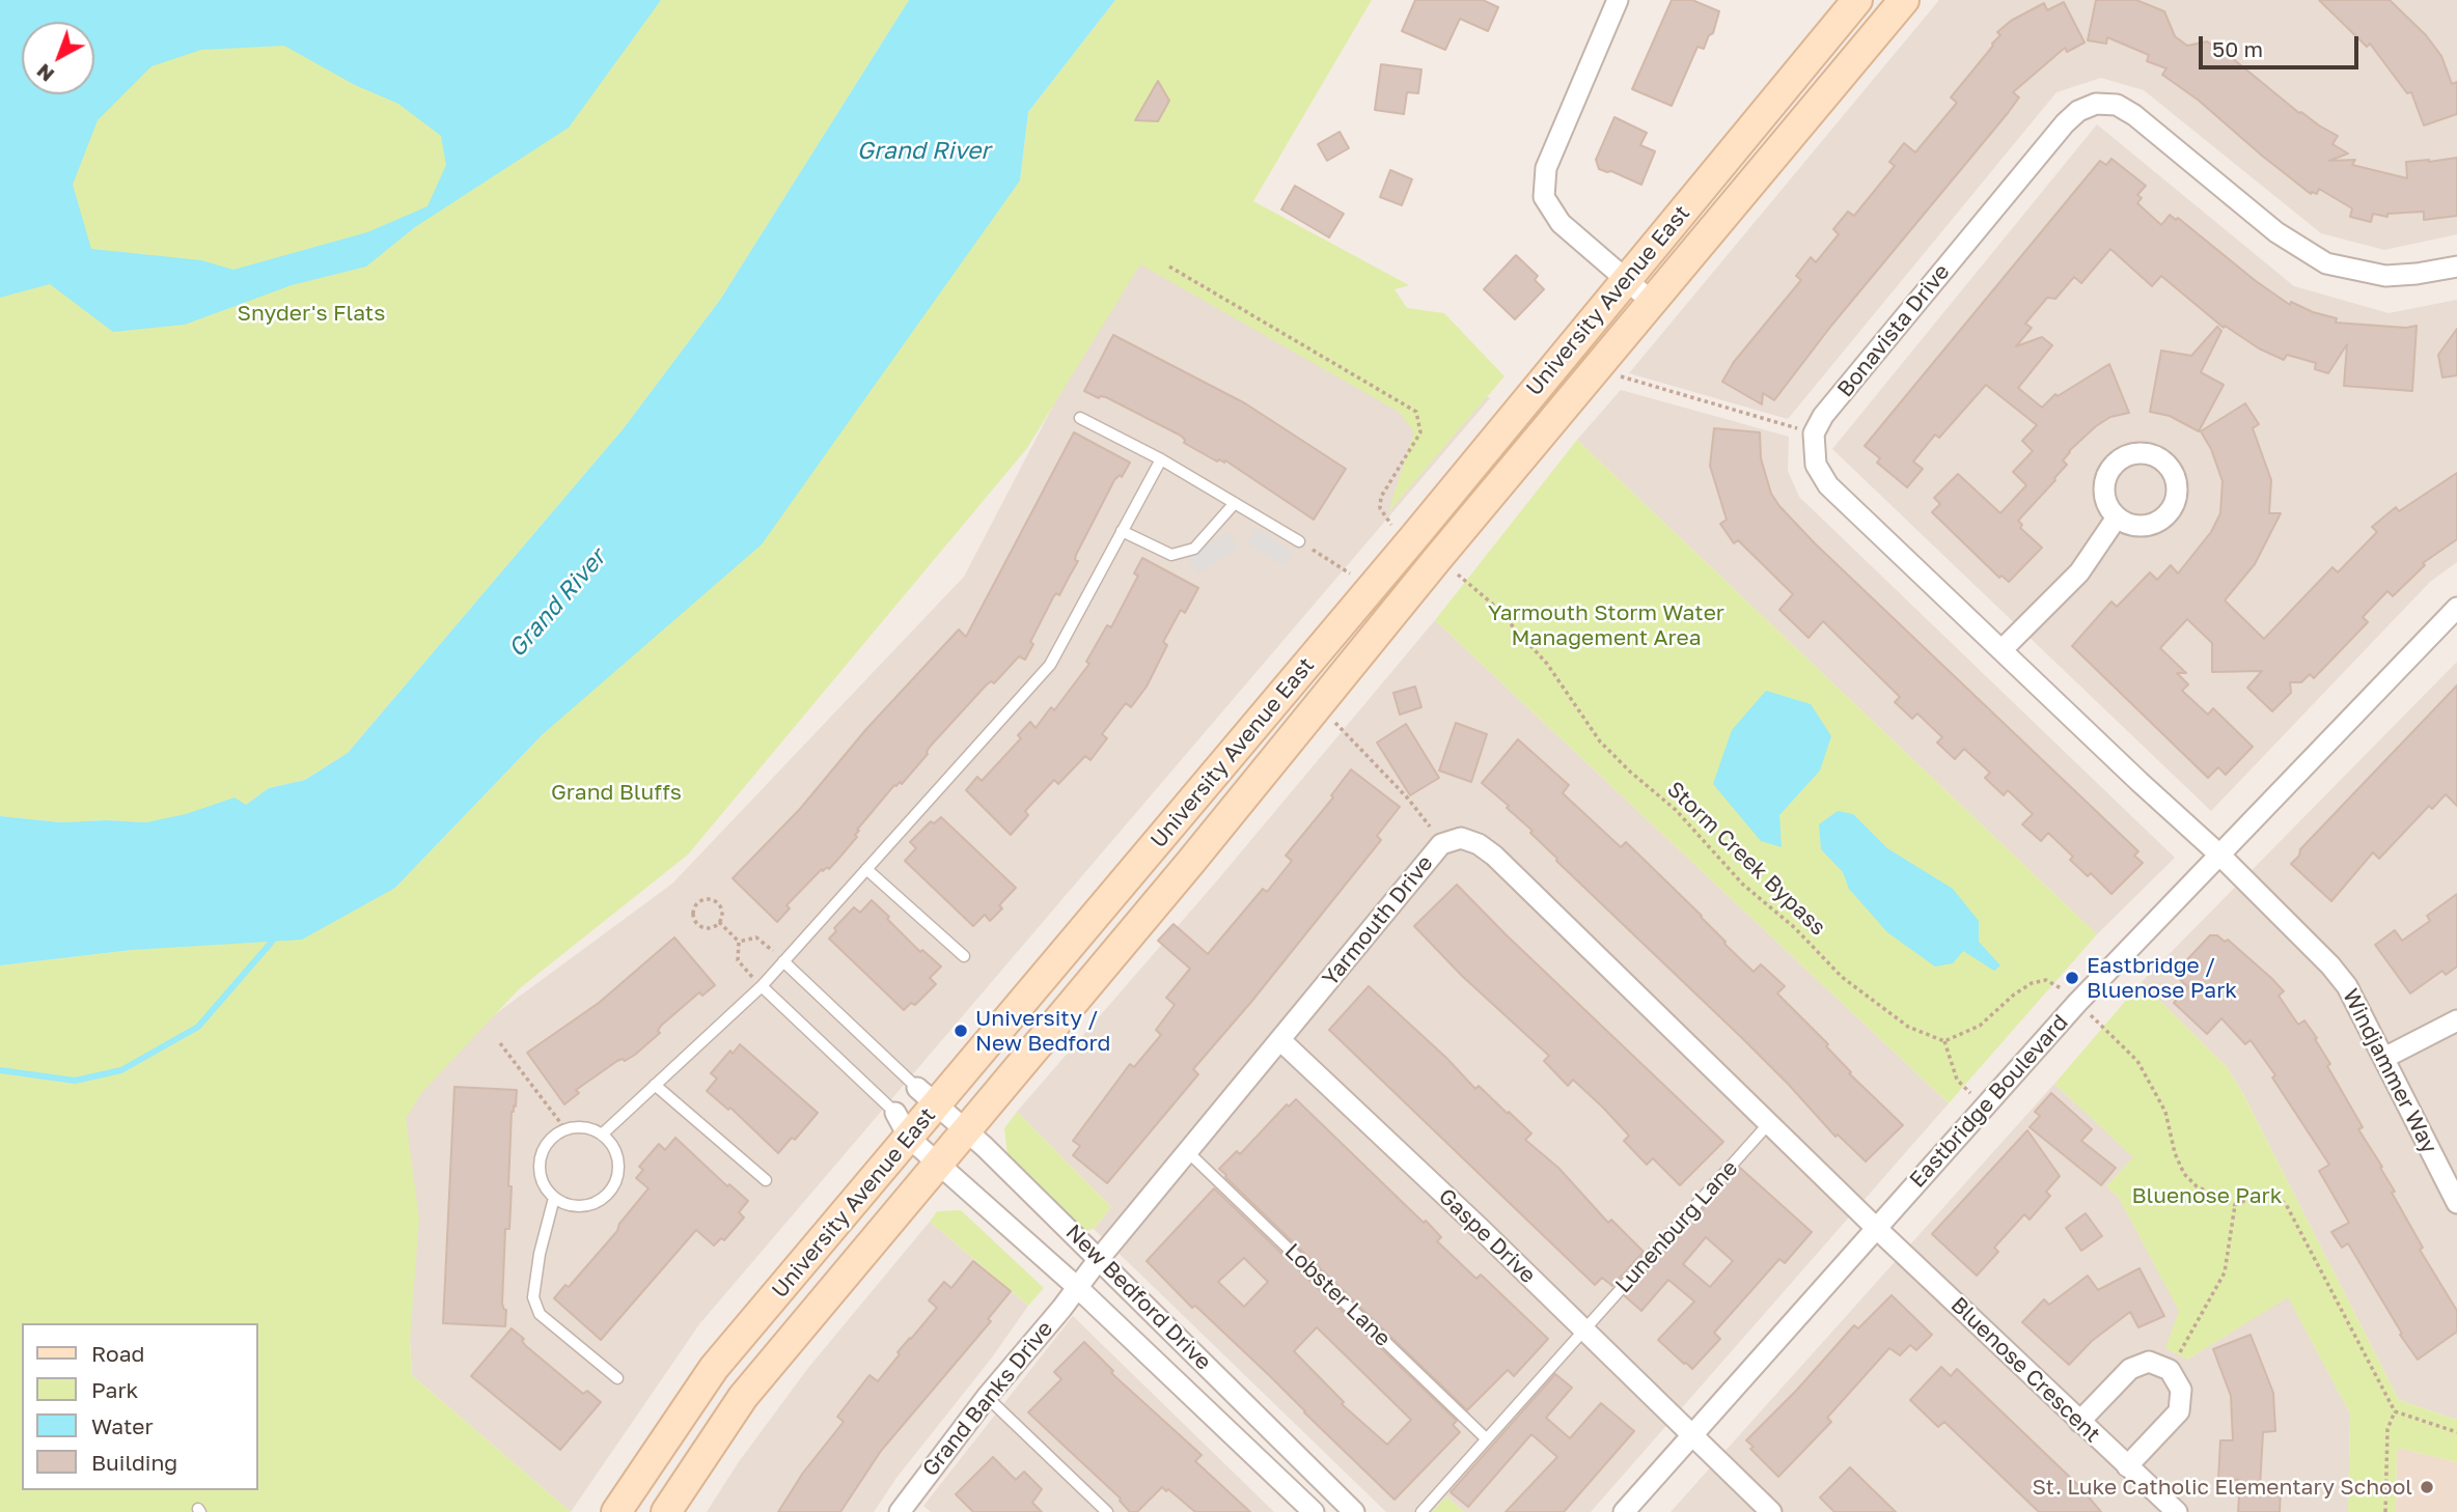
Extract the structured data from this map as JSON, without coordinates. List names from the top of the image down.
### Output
{
  "streets": {
    "main road": ["University Avenue East"],
    "street": [
      "Bonavista Drive",
      "Yarmouth Drive",
      "Windjammer Way",
      "Eastbridge Boulevard",
      "Gaspe Drive",
      "New Bedford Drive",
      "Bluenose Crescent",
      "Grand Banks Drive"
    ],
    "lane": ["Lunenburg Lane", "Lobster Lane"],
    "path": ["Storm Creek Bypass"]
  },
  "crossings": [
    ["University Avenue East", "New Bedford Drive"],
    ["Yarmouth Drive", "Eastbridge Boulevard"],
    ["Yarmouth Drive", "Lunenburg Lane"],
    ["Yarmouth Drive", "Gaspe Drive"],
    ["Yarmouth Drive", "Lobster Lane"],
    ["Yarmouth Drive", "New Bedford Drive"],
    ["Yarmouth Drive", "Bluenose Crescent"],
    ["Yarmouth Drive", "Grand Banks Drive"],
    ["Windjammer Way", "Eastbridge Boulevard"],
    ["Eastbridge Boulevard", "Gaspe Drive"],
    ["Eastbridge Boulevard", "Bluenose Crescent"],
    ["Lunenburg Lane", "Gaspe Drive"],
    ["Lunenburg Lane", "Lobster Lane"],
    ["New Bedford Drive", "Grand Banks Drive"]
  ],
  "water": ["Grand River"],
  "parks": [
    "Snyder's Flats",
    "Yarmouth Storm Water Management Area",
    "Grand Bluffs",
    "Bluenose Park"
  ],
  "places": ["Eastbridge / Bluenose Park", "University / New Bedford", "St. Luke Catholic Elementary School"],
  "legend": [
    "Road",
    "Park",
    "Water",
    "Building"
  ],
  "scale_bar": "50 m",
  "north": "bottom left"
}
